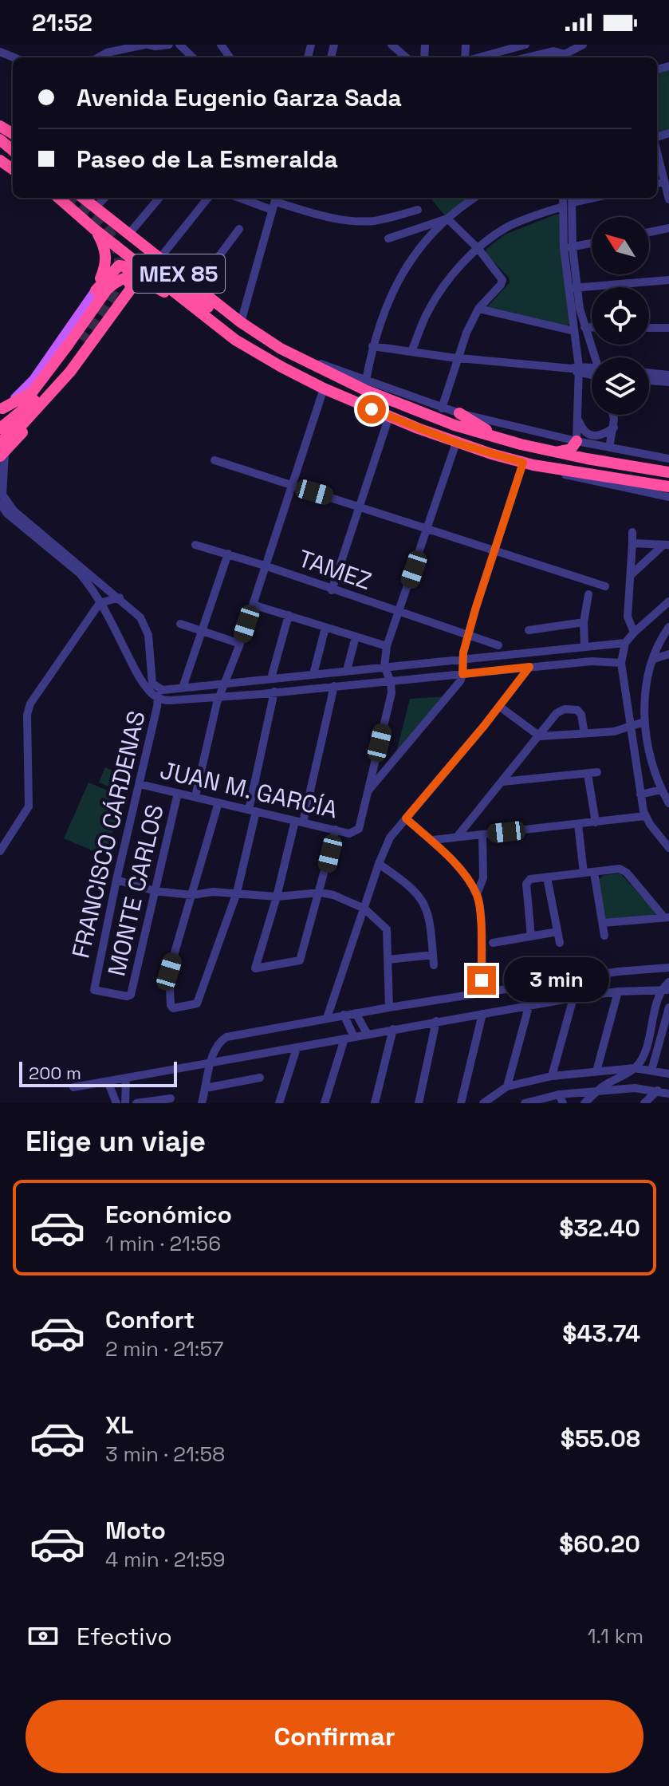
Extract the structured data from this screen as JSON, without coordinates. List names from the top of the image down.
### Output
{
  "streets": {
    "highway": ["MEX 85"],
    "street": [
      "TAMEZ",
      "JUAN M. GARCÍA",
      "FRANCISCO CÁRDENAS",
      "MONTE CARLOS"
    ]
  },
  "crossings": [
    ["JUAN M. GARCÍA", "FRANCISCO CÁRDENAS"],
    ["JUAN M. GARCÍA", "MONTE CARLOS"],
    ["FRANCISCO CÁRDENAS", "MONTE CARLOS"]
  ],
  "scale_bar": "200 m",
  "north": "top left",
  "page": {
    "status": "21:52",
    "banner": ["Avenida Eugenio Garza Sada", "Paseo de La Esmeralda"],
    "bubble": "3 min",
    "scale": "200 m",
    "heading": "Elige un viaje",
    "list": [
      {
        "name": "Económico",
        "note": "1 min · 21:56",
        "value": "$32.40"
      },
      {
        "name": "Confort",
        "note": "2 min · 21:57",
        "value": "$43.74"
      },
      {
        "name": "XL",
        "note": "3 min · 21:58",
        "value": "$55.08"
      },
      {
        "name": "Moto",
        "note": "4 min · 21:59",
        "value": "$60.20"
      }
    ],
    "pay": ["Efectivo", "1.1 km"],
    "buttons": "Confirmar"
  }
}
